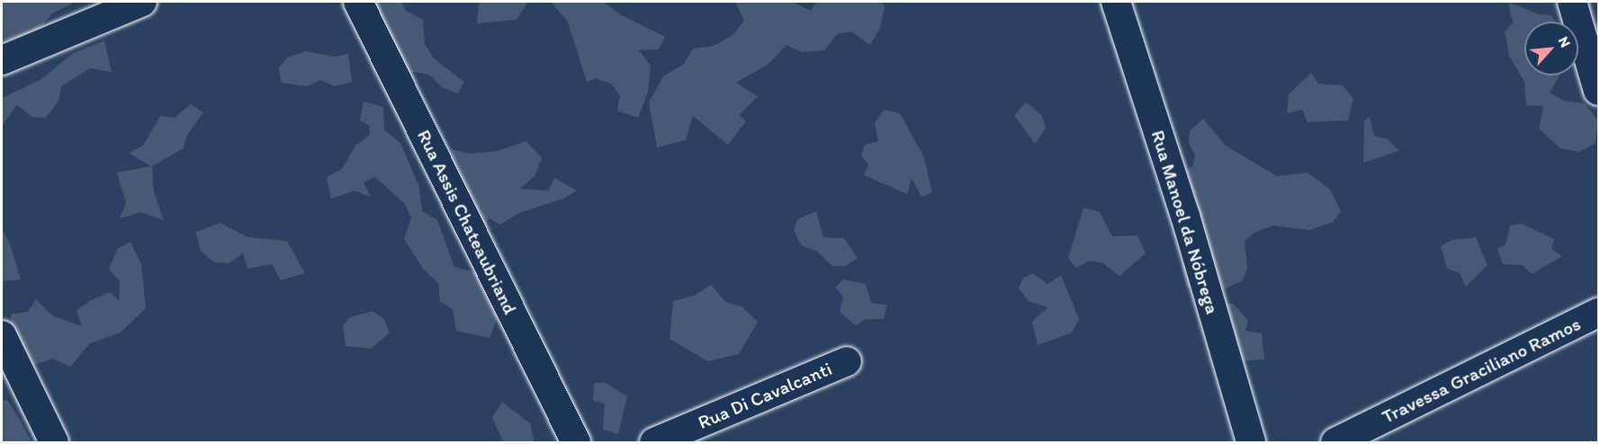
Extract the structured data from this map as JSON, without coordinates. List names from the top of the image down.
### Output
{
  "streets": {
    "street": [
      "Rua Assis Chateaubriand",
      "Rua Manoel da Nóbrega",
      "Travessa Graciliano Ramos",
      "Rua Di Cavalcanti"
    ]
  },
  "north": "top right"
}
